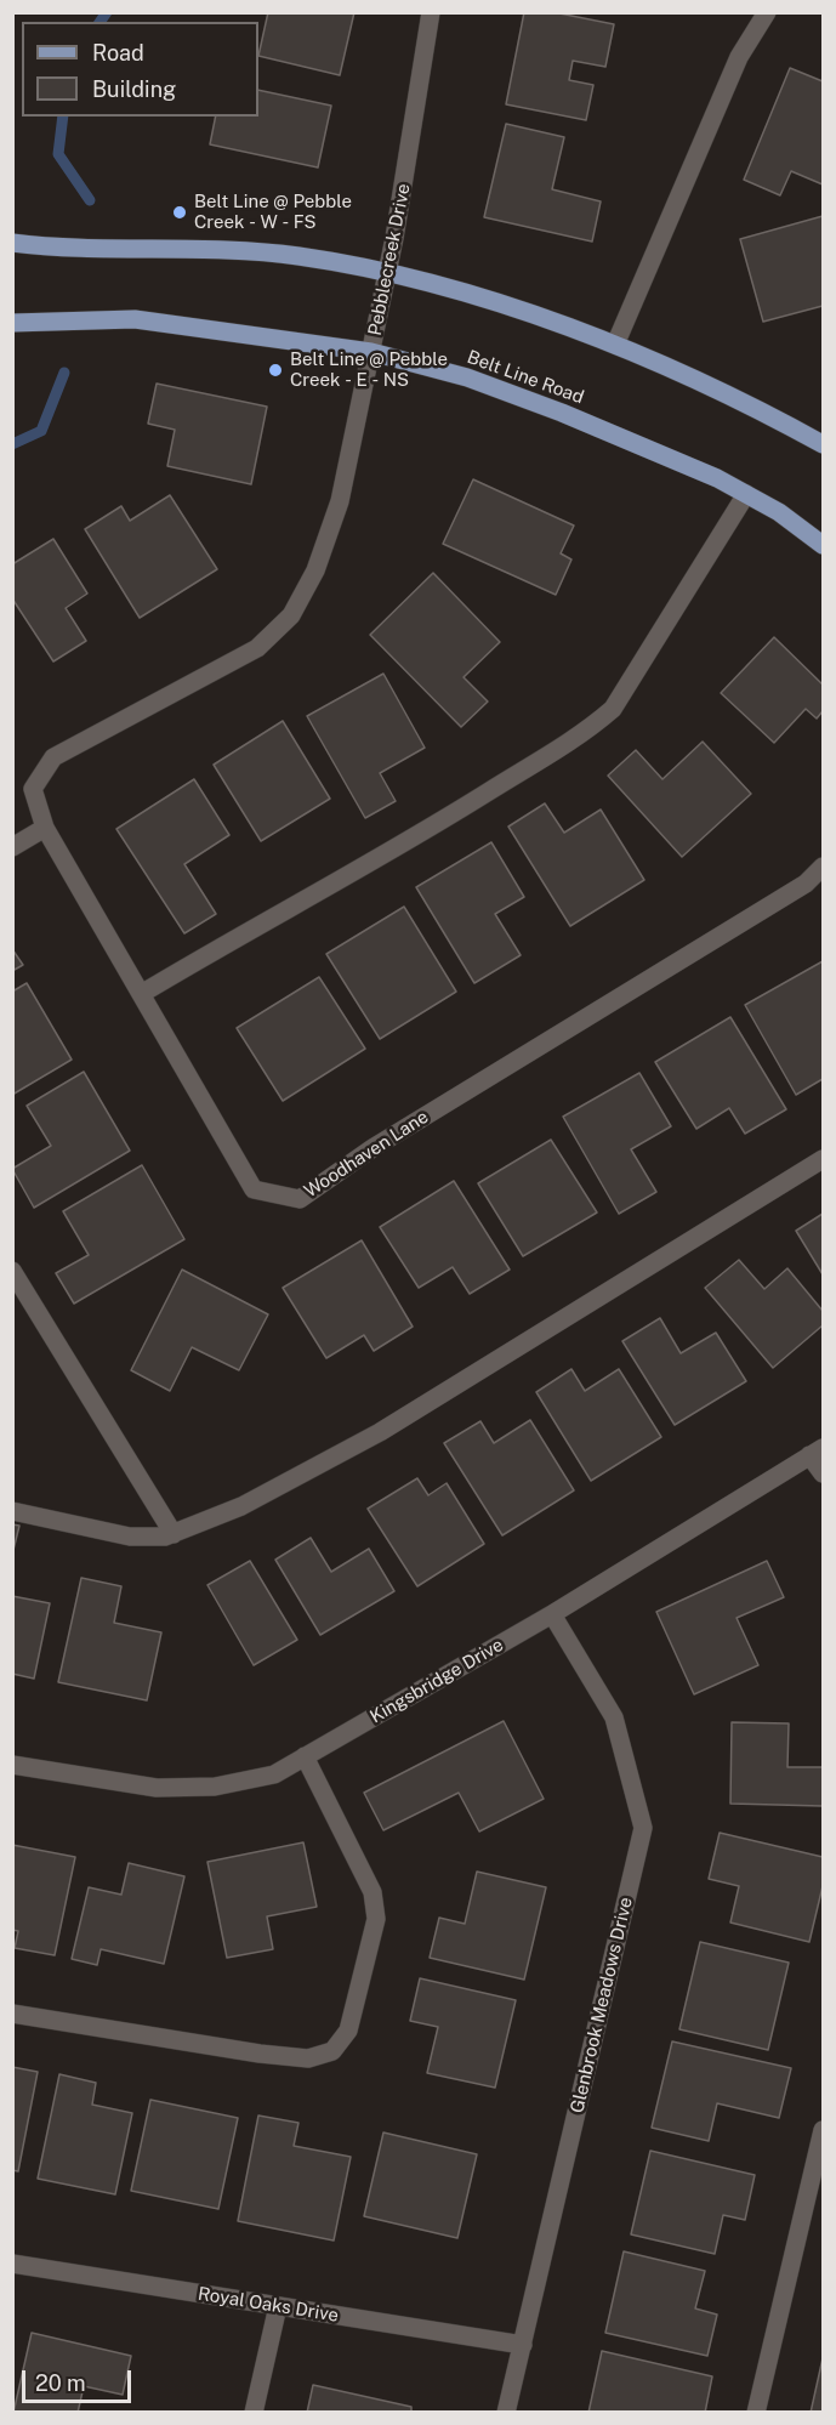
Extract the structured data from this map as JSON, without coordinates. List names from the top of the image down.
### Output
{
  "streets": {
    "main road": ["Belt Line Road"],
    "street": [
      "Pebblecreek Drive",
      "Woodhaven Lane",
      "Kingsbridge Drive",
      "Glenbrook Meadows Drive",
      "Royal Oaks Drive"
    ]
  },
  "crossings": [
    ["Pebblecreek Drive", "Belt Line Road"],
    ["Pebblecreek Drive", "Woodhaven Lane"],
    ["Kingsbridge Drive", "Glenbrook Meadows Drive"],
    ["Glenbrook Meadows Drive", "Royal Oaks Drive"]
  ],
  "places": ["Belt Line @ Pebble Creek - W - FS", "Belt Line @ Pebble Creek - E - NS"],
  "legend": ["Road", "Building"],
  "scale_bar": "20 m"
}
